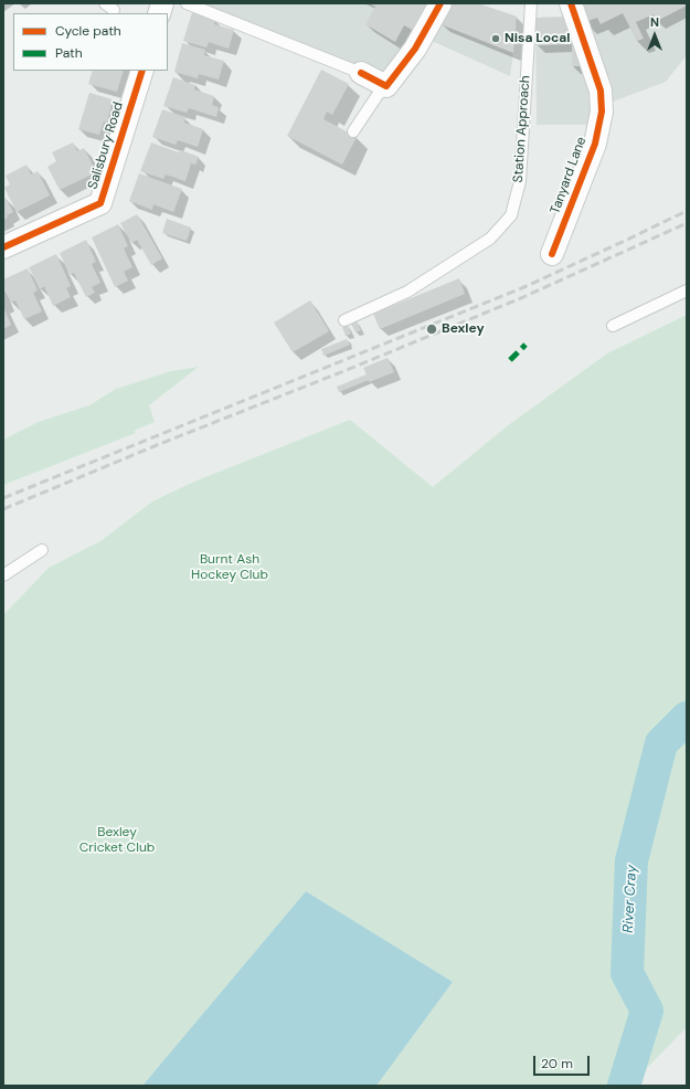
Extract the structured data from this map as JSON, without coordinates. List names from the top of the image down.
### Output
{
  "streets": {
    "street": ["Salisbury Road", "Tanyard Lane"],
    "lane": ["Station Approach"]
  },
  "water": ["River Cray"],
  "parks": ["Burnt Ash Hockey Club", "Bexley Cricket Club"],
  "places": ["Nisa Local", "Bexley"],
  "legend": ["Cycle path", "Path"],
  "scale_bar": "20 m",
  "north": "top"
}
